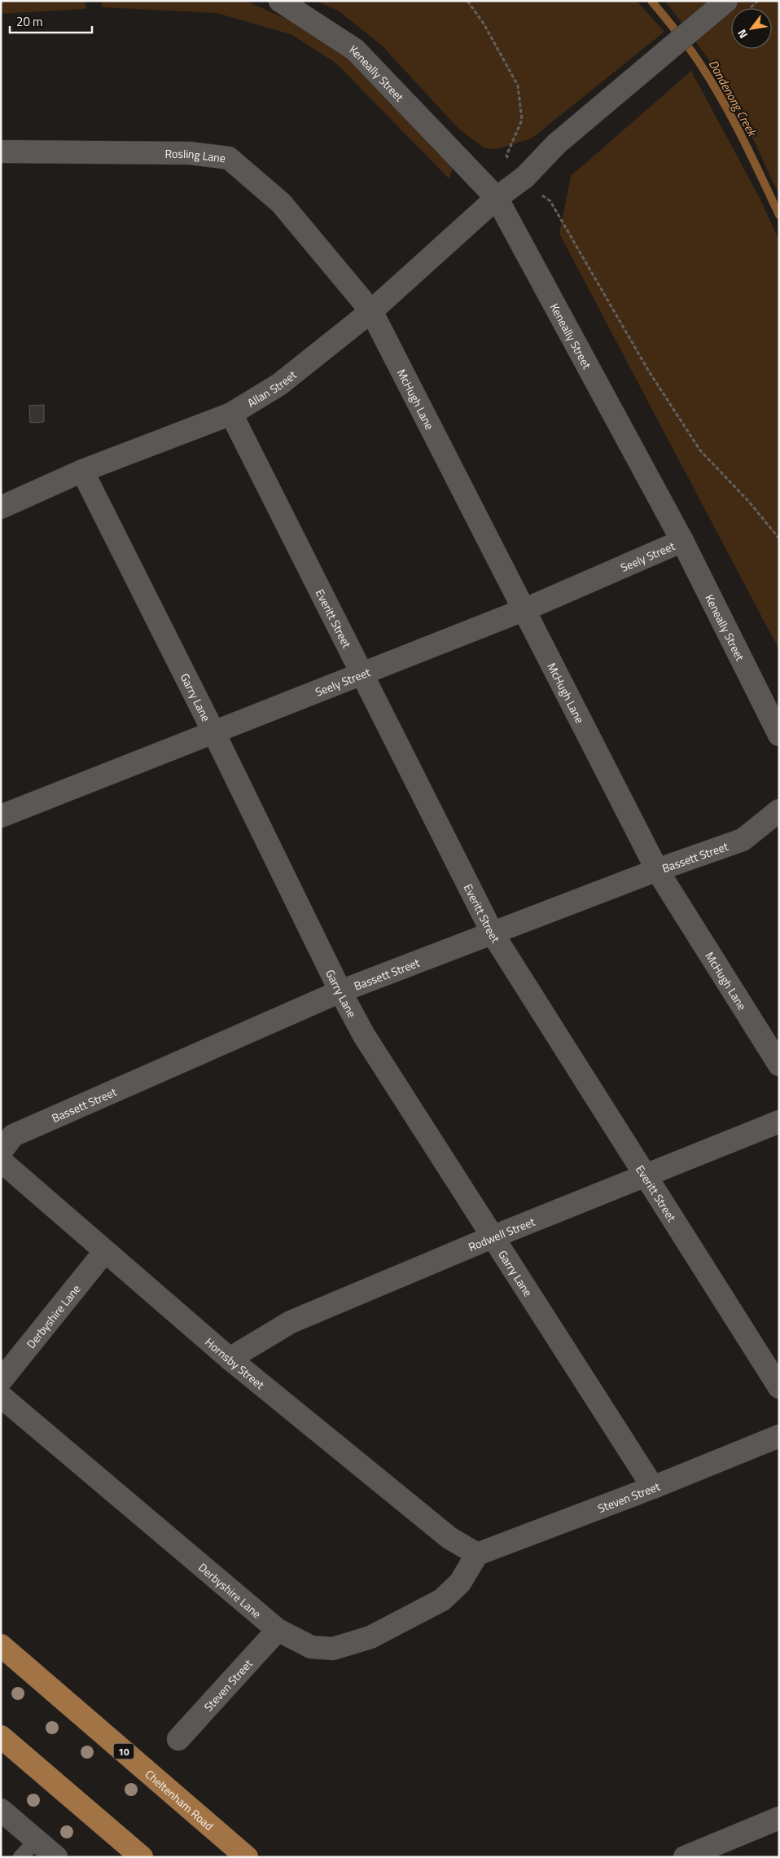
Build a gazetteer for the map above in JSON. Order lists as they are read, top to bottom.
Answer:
{
  "streets": {
    "main road": ["10", "Cheltenham Road"],
    "street": [
      "Keneally Street",
      "Rosling Lane",
      "Allan Street",
      "McHugh Lane",
      "Seely Street",
      "Everitt Street",
      "Garry Lane",
      "Bassett Street",
      "Rodwell Street",
      "Derbyshire Lane",
      "Hornsby Street",
      "Steven Street"
    ]
  },
  "crossings": [
    ["Keneally Street", "Allan Street"],
    ["Keneally Street", "Seely Street"],
    ["Rosling Lane", "Allan Street"],
    ["Rosling Lane", "McHugh Lane"],
    ["Allan Street", "McHugh Lane"],
    ["Allan Street", "Everitt Street"],
    ["Allan Street", "Garry Lane"],
    ["McHugh Lane", "Seely Street"],
    ["McHugh Lane", "Bassett Street"],
    ["Seely Street", "Everitt Street"],
    ["Seely Street", "Garry Lane"],
    ["Everitt Street", "Bassett Street"],
    ["Everitt Street", "Rodwell Street"],
    ["Garry Lane", "Bassett Street"],
    ["Garry Lane", "Rodwell Street"],
    ["Garry Lane", "Steven Street"],
    ["Rodwell Street", "Hornsby Street"],
    ["Derbyshire Lane", "Hornsby Street"],
    ["Derbyshire Lane", "Steven Street"],
    ["Hornsby Street", "Steven Street"]
  ],
  "water": ["Dandenong Creek"],
  "scale_bar": "20 m",
  "north": "bottom left"
}
